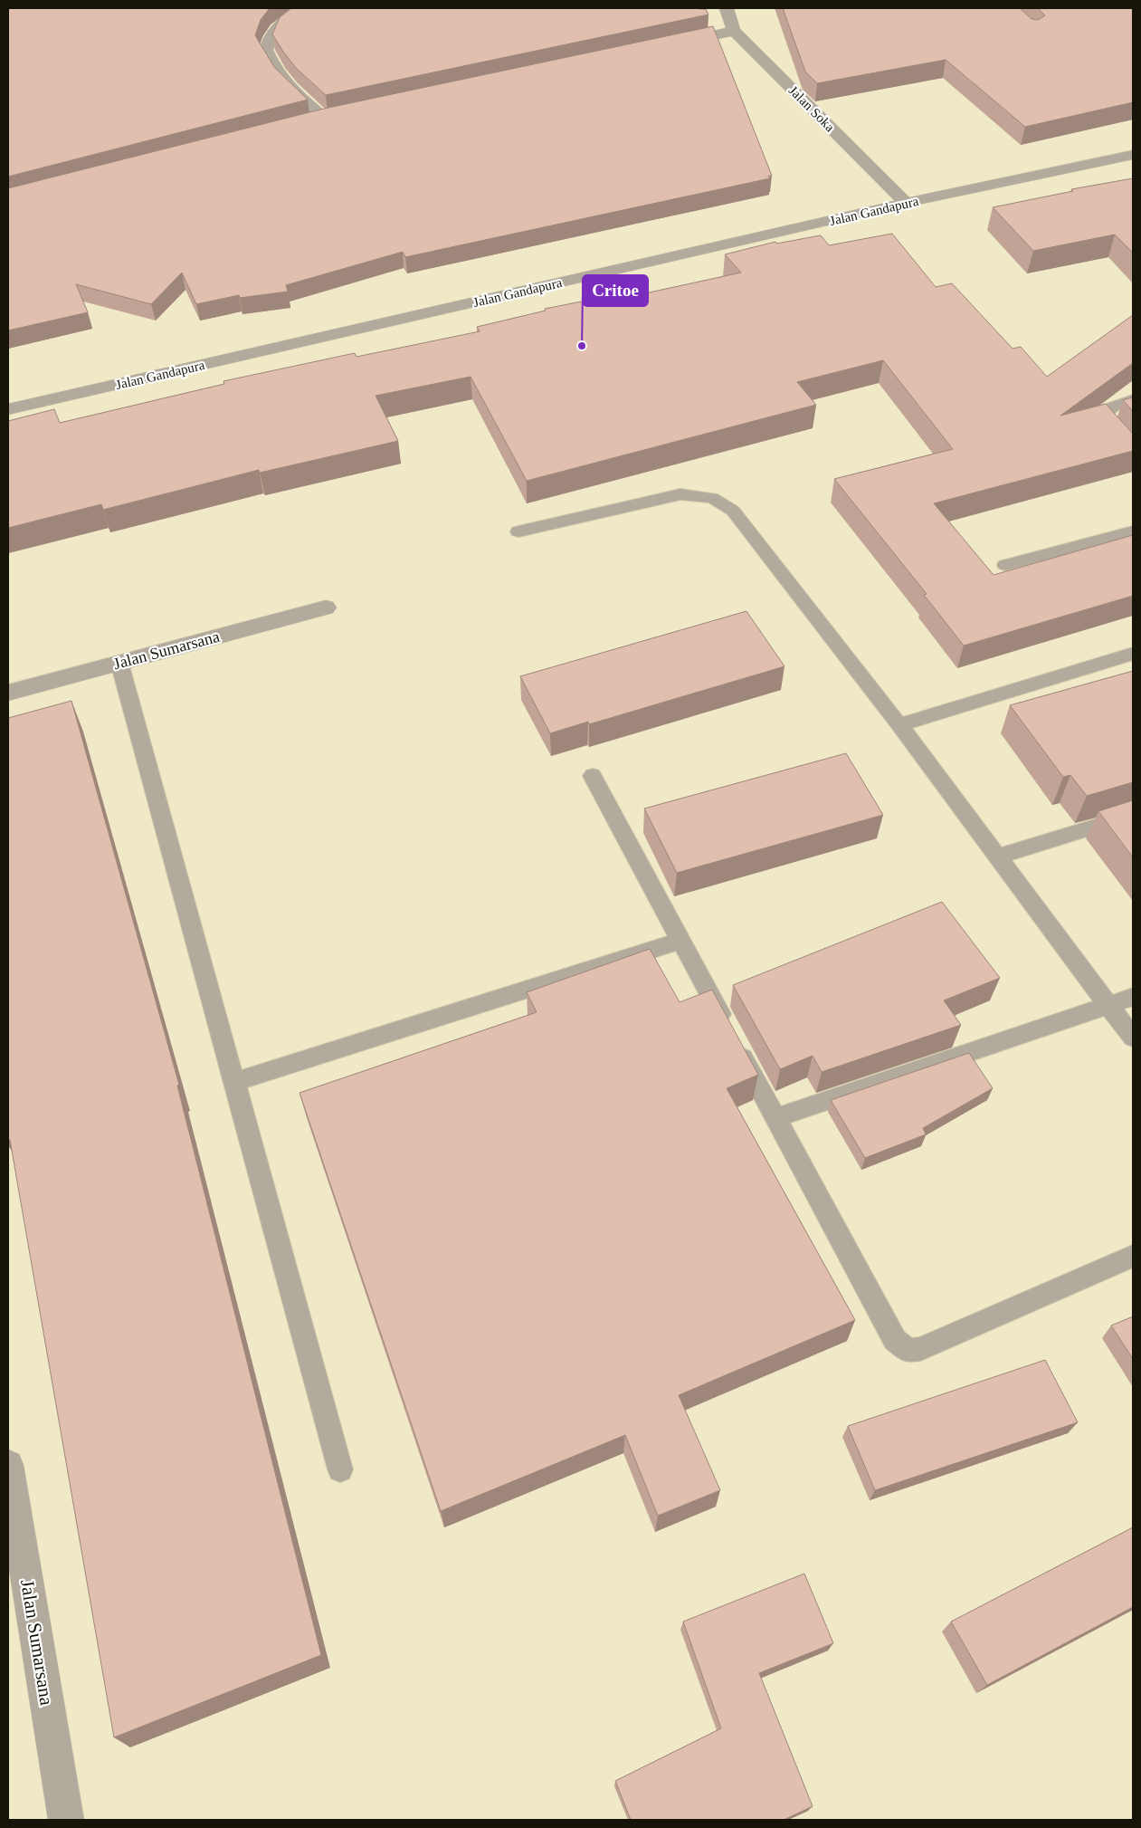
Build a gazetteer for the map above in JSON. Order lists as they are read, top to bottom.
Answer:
{
  "streets": {
    "street": ["Jalan Soka", "Jalan Gandapura", "Jalan Sumarsana"]
  },
  "crossings": [
    ["Jalan Soka", "Jalan Gandapura"]
  ],
  "places": ["Critoe"]
}
